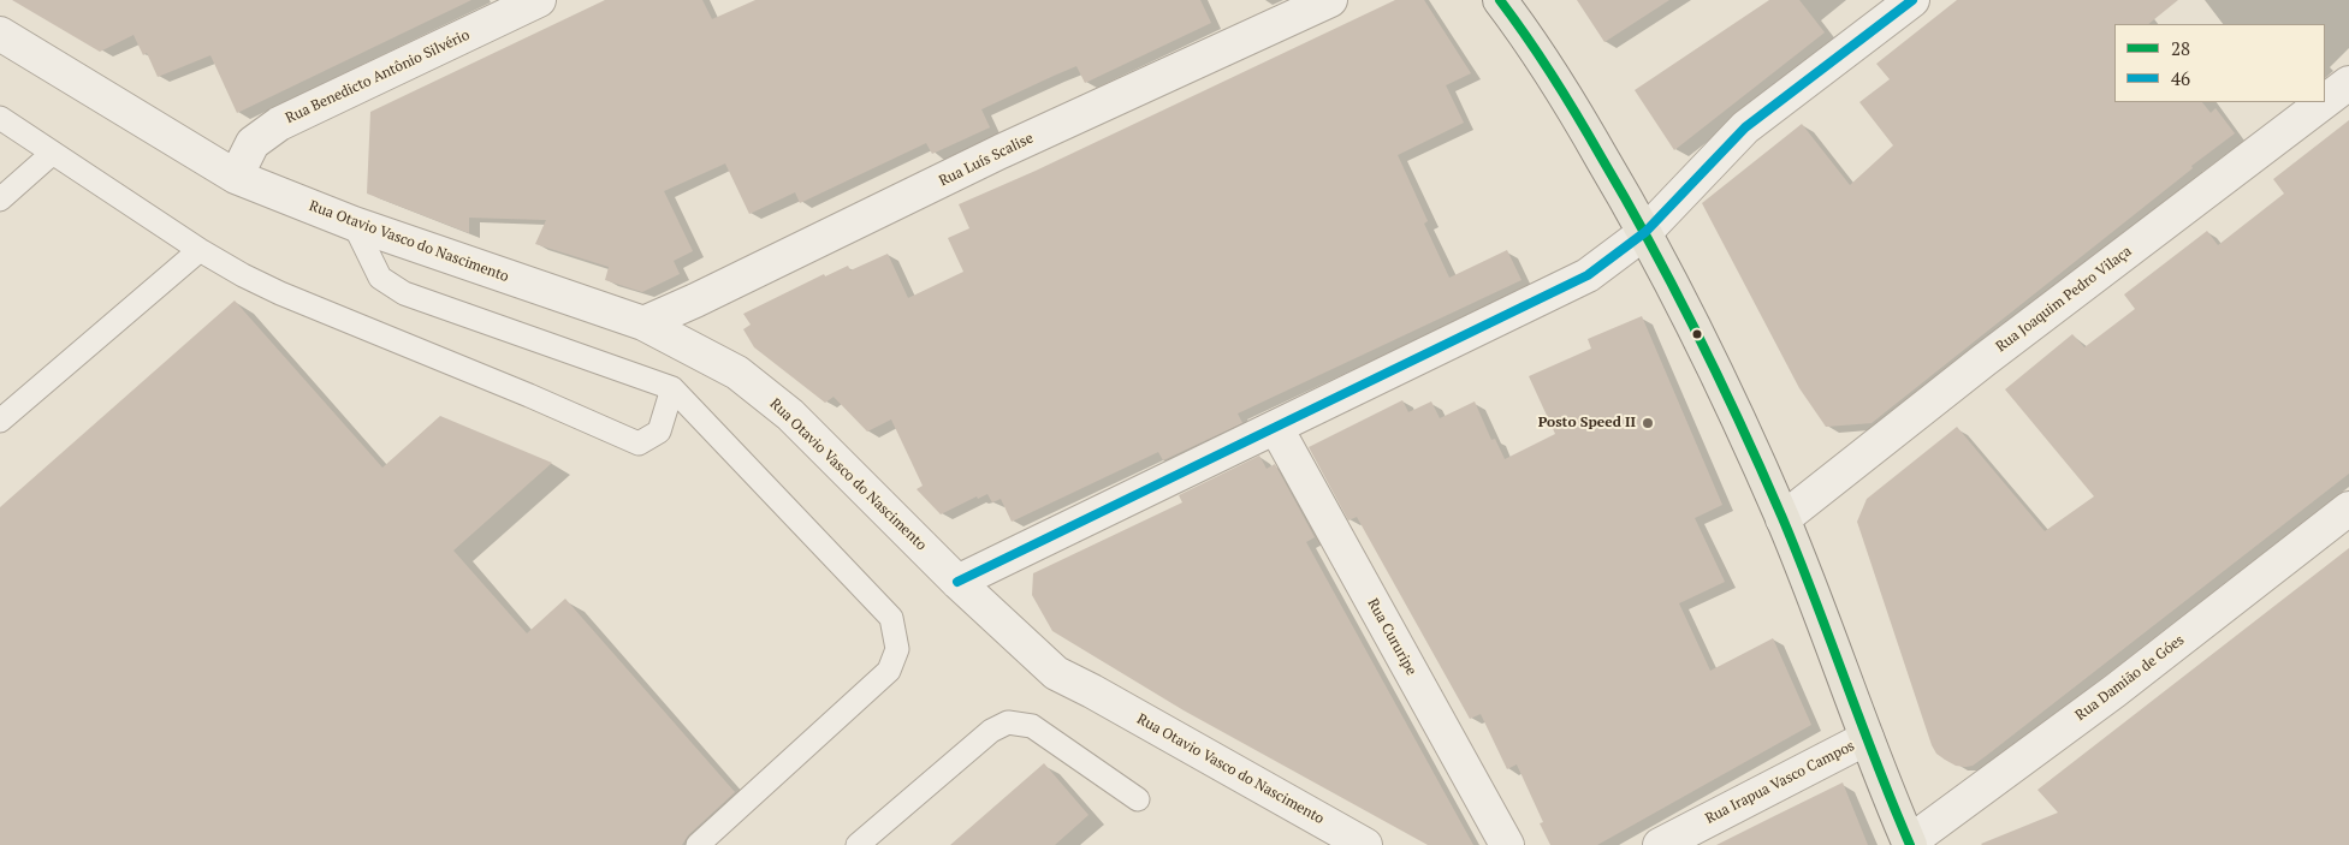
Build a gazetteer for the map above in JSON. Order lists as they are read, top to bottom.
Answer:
{
  "streets": {
    "street": [
      "Rua Benedicto Antônio Silvério",
      "Rua Luís Scalise",
      "Rua Otavio Vasco do Nascimento",
      "Rua Joaquim Pedro Vilaça",
      "Rua Cururipe",
      "Rua Damião de Góes",
      "Rua Irapua Vasco Campos"
    ]
  },
  "crossings": [
    ["Rua Benedicto Antônio Silvério", "Rua Otavio Vasco do Nascimento"],
    ["Rua Luís Scalise", "Rua Otavio Vasco do Nascimento"]
  ],
  "places": ["Posto Speed II"],
  "lines": ["transit line 28", "transit line 46"],
  "legend": ["28", "46"]
}
